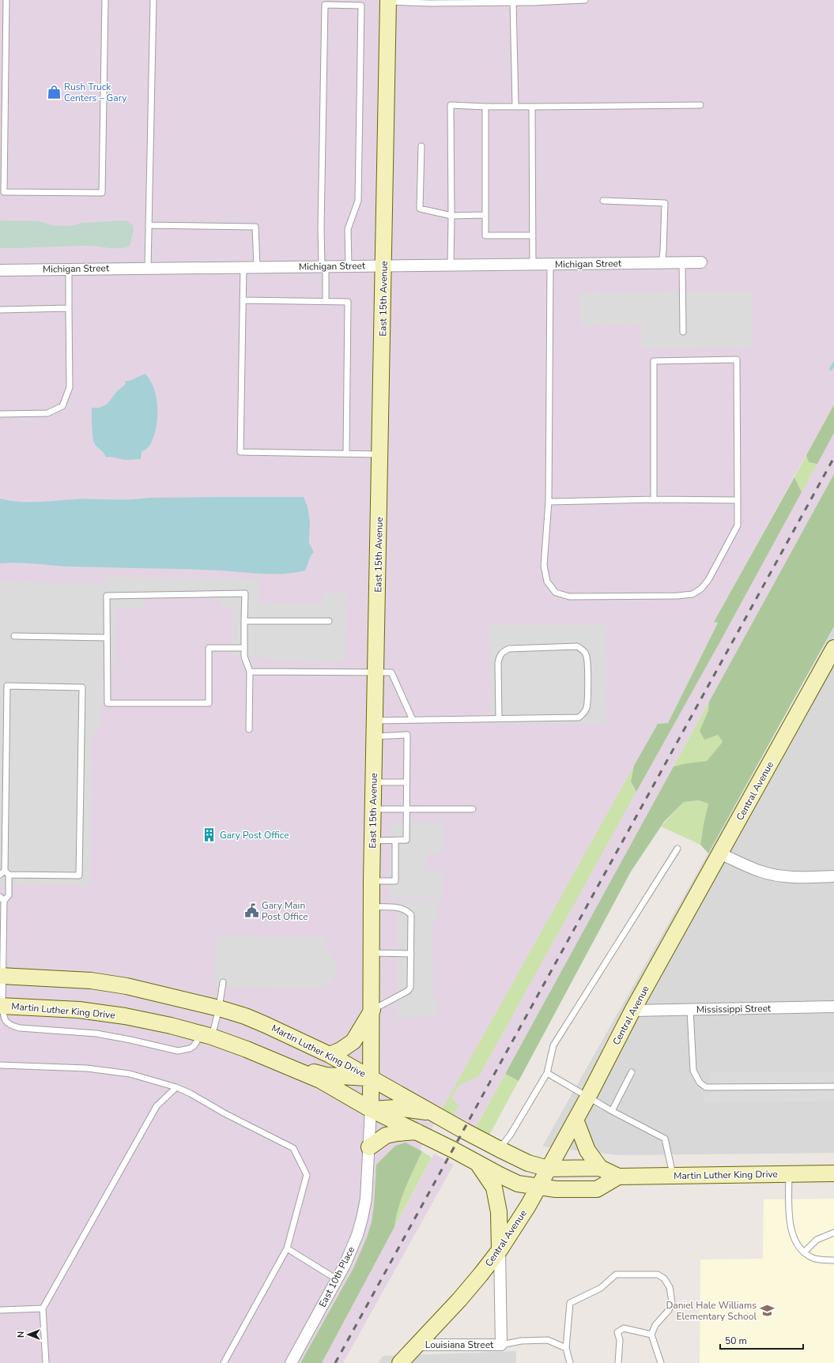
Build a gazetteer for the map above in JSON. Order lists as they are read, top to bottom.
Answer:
{
  "streets": {
    "main road": ["East 15th Avenue", "Central Avenue", "Martin Luther King Drive"],
    "street": [
      "Michigan Street",
      "Mississippi Street",
      "East 10th Place",
      "Louisiana Street"
    ]
  },
  "crossings": [
    ["Michigan Street", "East 15th Avenue"],
    ["East 15th Avenue", "Martin Luther King Drive"],
    ["East 15th Avenue", "East 10th Place"],
    ["Central Avenue", "Mississippi Street"],
    ["Central Avenue", "Martin Luther King Drive"],
    ["Central Avenue", "Louisiana Street"],
    ["Martin Luther King Drive", "East 10th Place"]
  ],
  "places": {
    "shop": ["Rush Truck Centers – Gary"],
    "building": ["Gary Post Office"],
    "public building": ["Gary Main Post Office"],
    "school or university": ["Daniel Hale Williams Elementary School"]
  },
  "scale_bar": "50 m",
  "north": "left"
}
